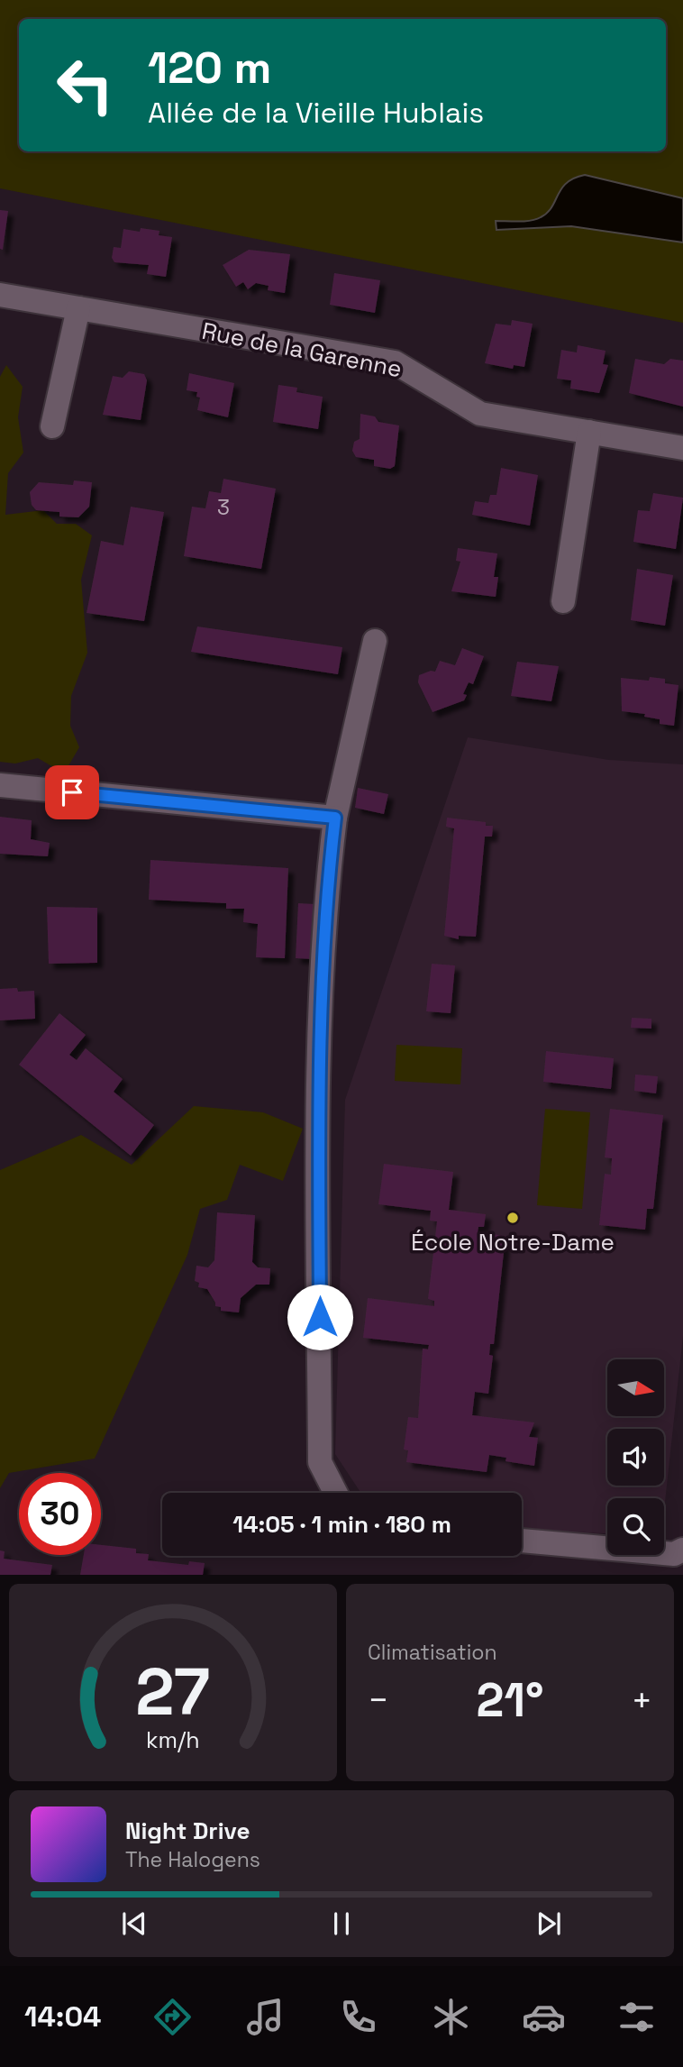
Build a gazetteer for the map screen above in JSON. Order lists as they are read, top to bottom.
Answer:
{
  "streets": {
    "street": ["Rue de la Garenne"]
  },
  "places": ["École Notre-Dame"],
  "house_numbers": ["3"],
  "north": "right",
  "page": {
    "turn": ["120 m", "Allée de la Vieille Hublais"],
    "limit": "30",
    "trip": "14:05 · 1 min · 180 m",
    "tile": "Climatisation",
    "heat": ["−", "21°", "+"],
    "song": ["Night Drive", "The Halogens"],
    "tabs": "14:04",
    "gauge": ["27", "km/h"]
  }
}
